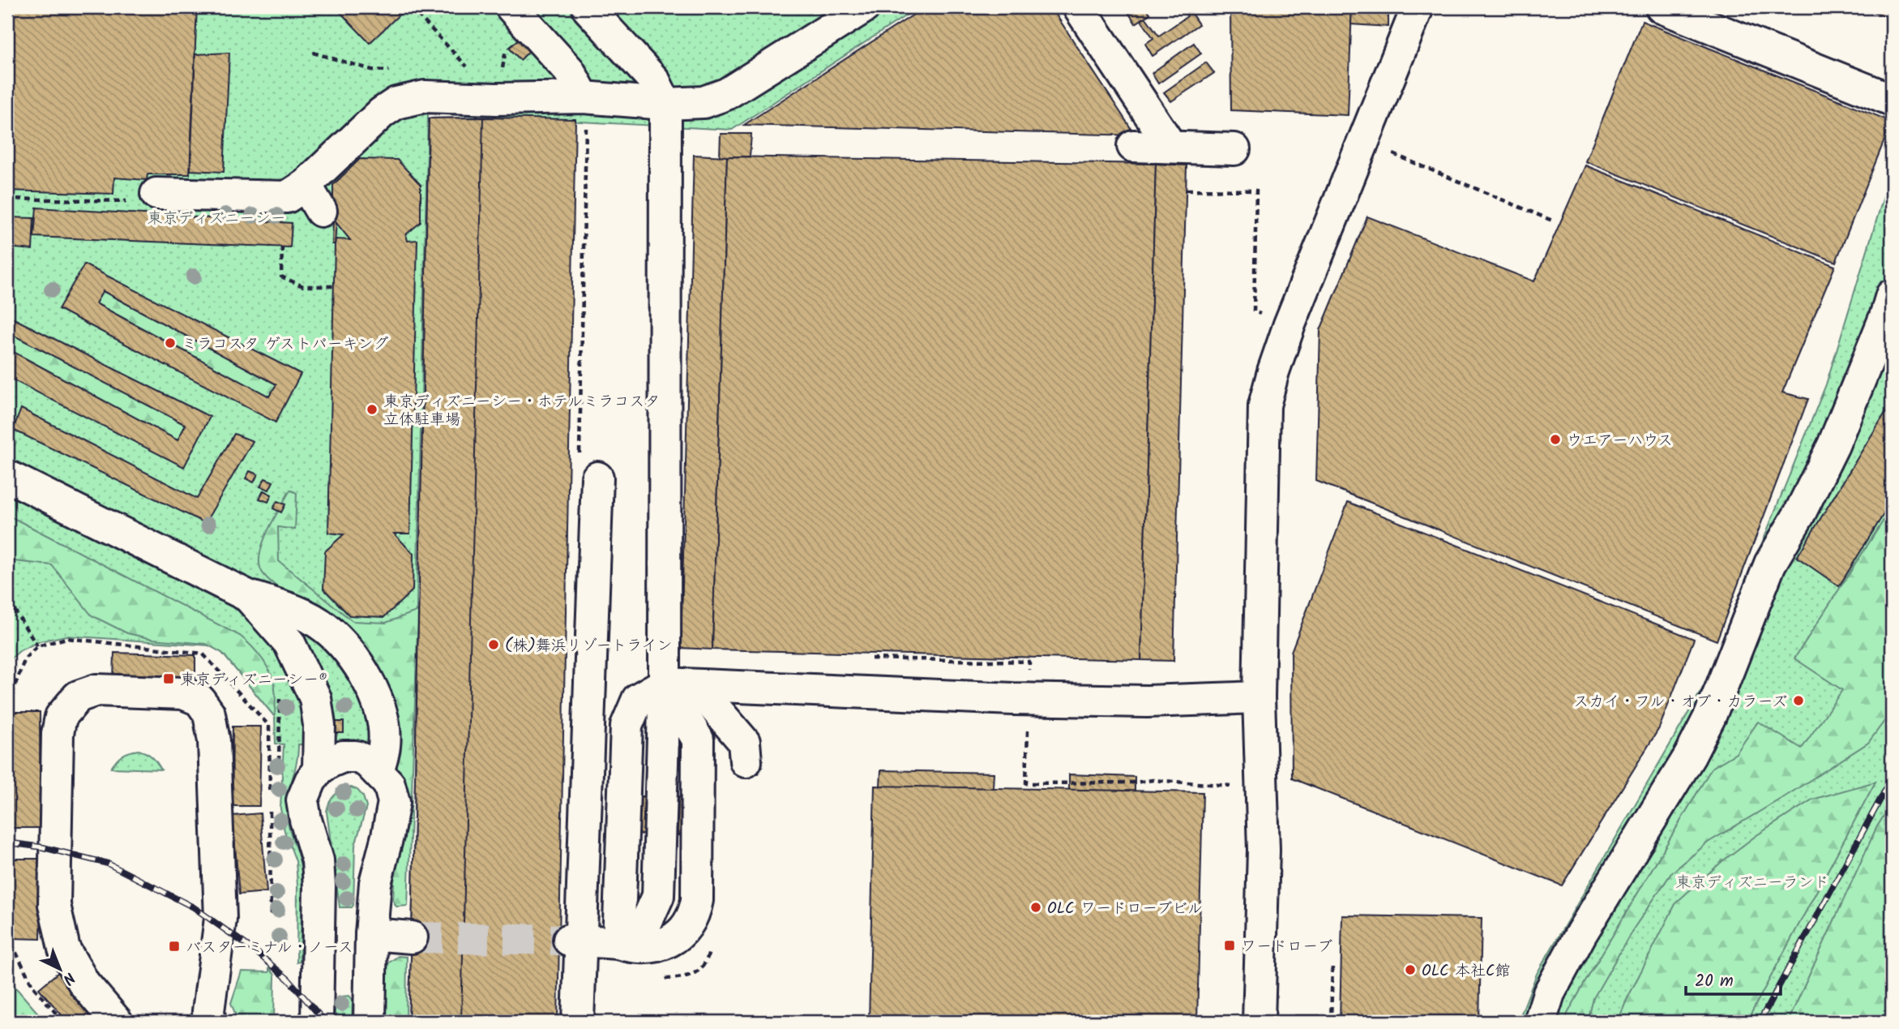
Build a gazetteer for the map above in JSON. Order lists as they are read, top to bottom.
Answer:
{
  "parks": ["東京ディズニーシー", "東京ディズニーランド"],
  "places": {
    "other": [
      "ミラコスタ ゲストパーキング",
      "東京ディズニーシー・ホテルミラコスタ 立体駐車場",
      "ウエアーハウス",
      "(株)舞浜リゾートライン",
      "スカイ・フル・オブ・カラーズ",
      "OLC ワードローブビル",
      "OLC 本社C館"
    ],
    "transit": ["東京ディズニーシー®", "ワードローブ", "バスターミナル・ノース"]
  },
  "scale_bar": "20 m",
  "north": "bottom right"
}
